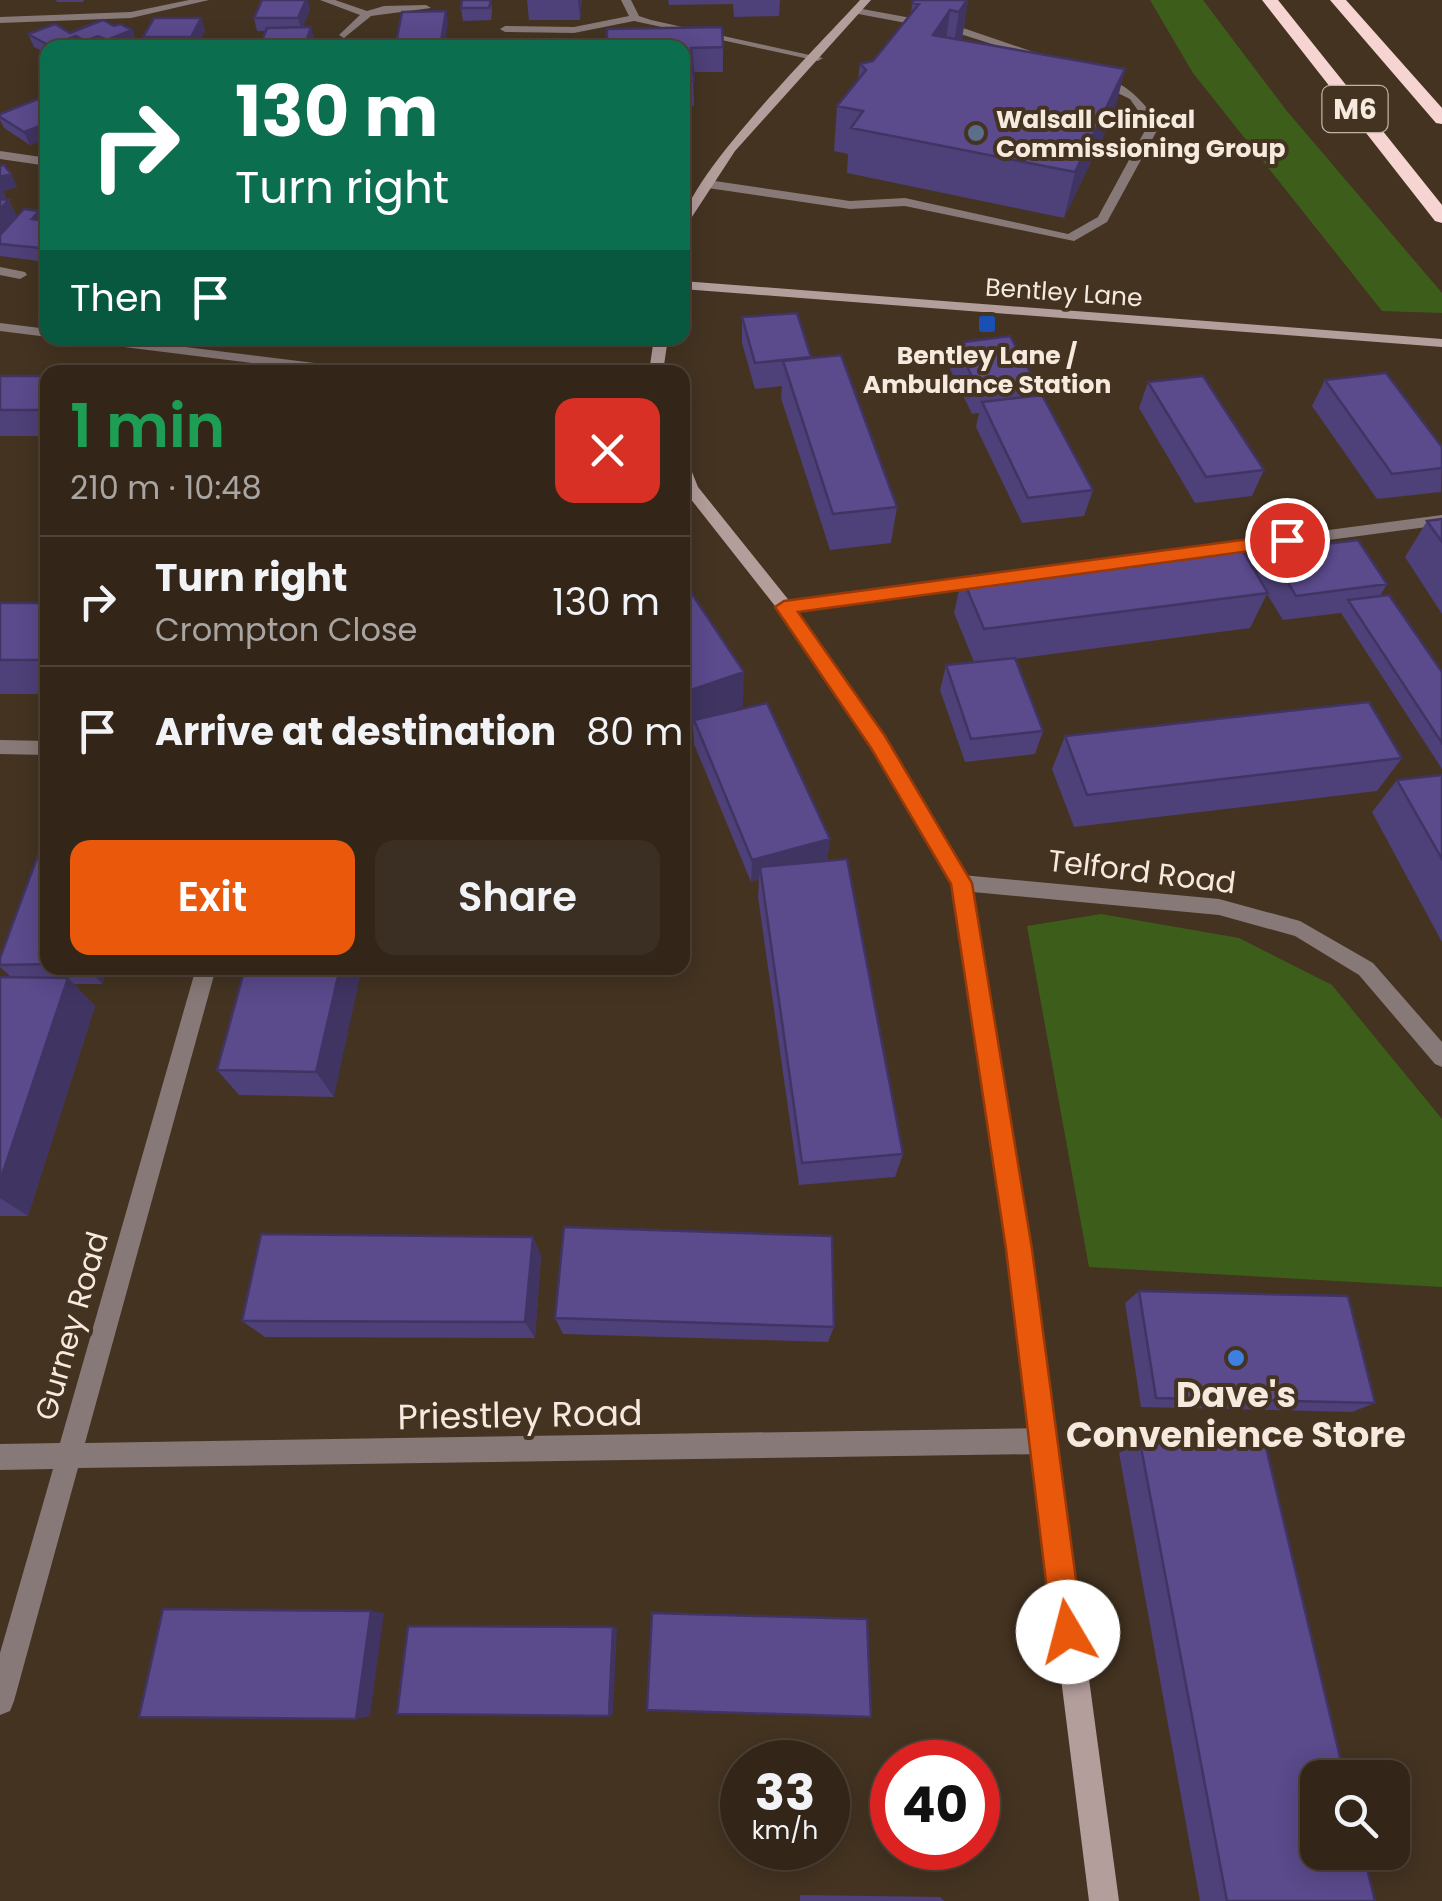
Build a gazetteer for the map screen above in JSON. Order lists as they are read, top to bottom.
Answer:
{
  "streets": {
    "highway": ["M6"],
    "street": [
      "Bentley Lane",
      "Telford Road",
      "Gurney Road",
      "Priestley Road"
    ]
  },
  "crossings": [
    ["Gurney Road", "Priestley Road"]
  ],
  "places": {
    "other": ["Walsall Clinical Commissioning Group", "Dave's Convenience Store"],
    "transit": ["Bentley Lane / Ambulance Station"]
  },
  "page": {
    "turn": ["130 m", "Turn right"],
    "then": "Then",
    "heading": ["1 min", "210 m · 10:48"],
    "list": [
      {
        "name": "Turn right",
        "note": "Crompton Close",
        "value": "130 m"
      },
      {
        "name": "Arrive at destination",
        "value": "80 m"
      }
    ],
    "buttons": ["Exit", "Share"],
    "speed": "33 km/h",
    "limit": "40"
  }
}
